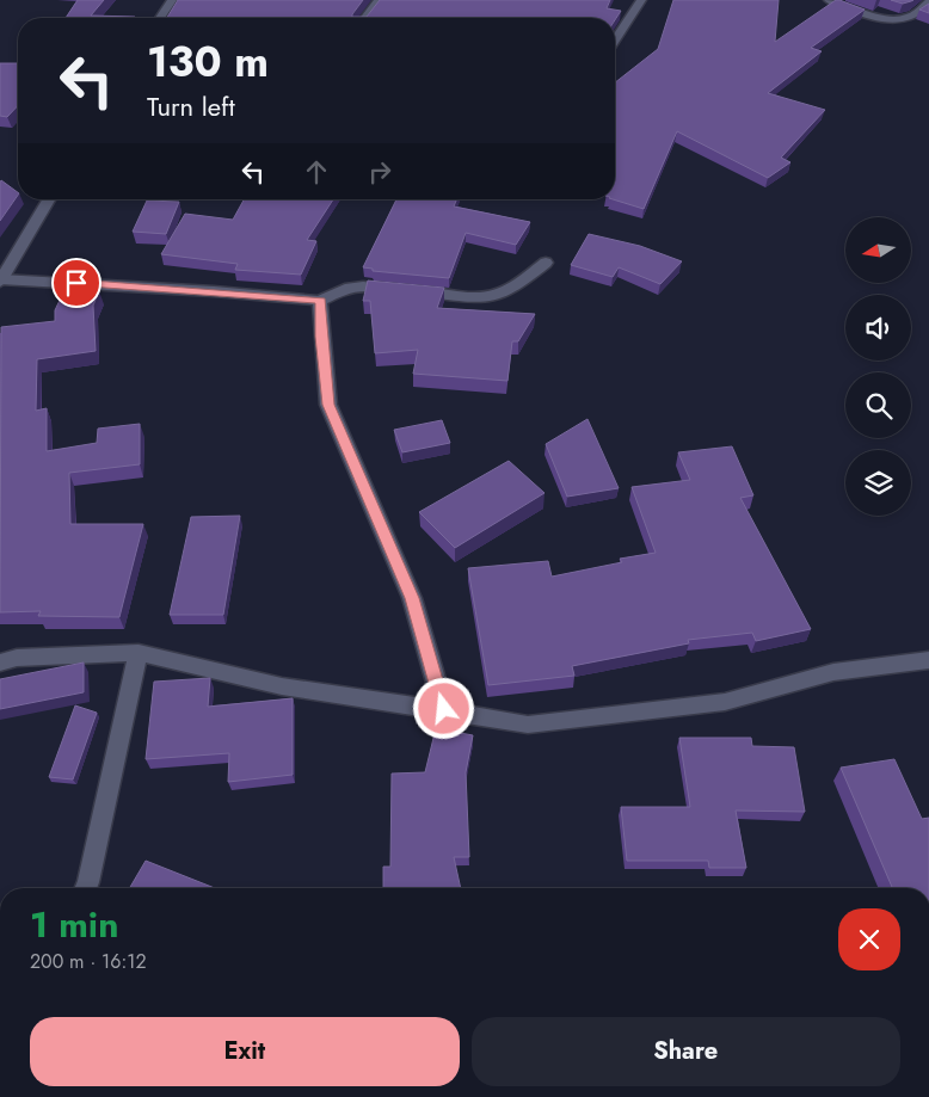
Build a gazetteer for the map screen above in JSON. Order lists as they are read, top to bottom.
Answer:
{
  "north": "left",
  "page": {
    "turn": ["130 m", "Turn left"],
    "heading": ["1 min", "200 m · 16:12"],
    "buttons": ["Exit", "Share"]
  }
}
